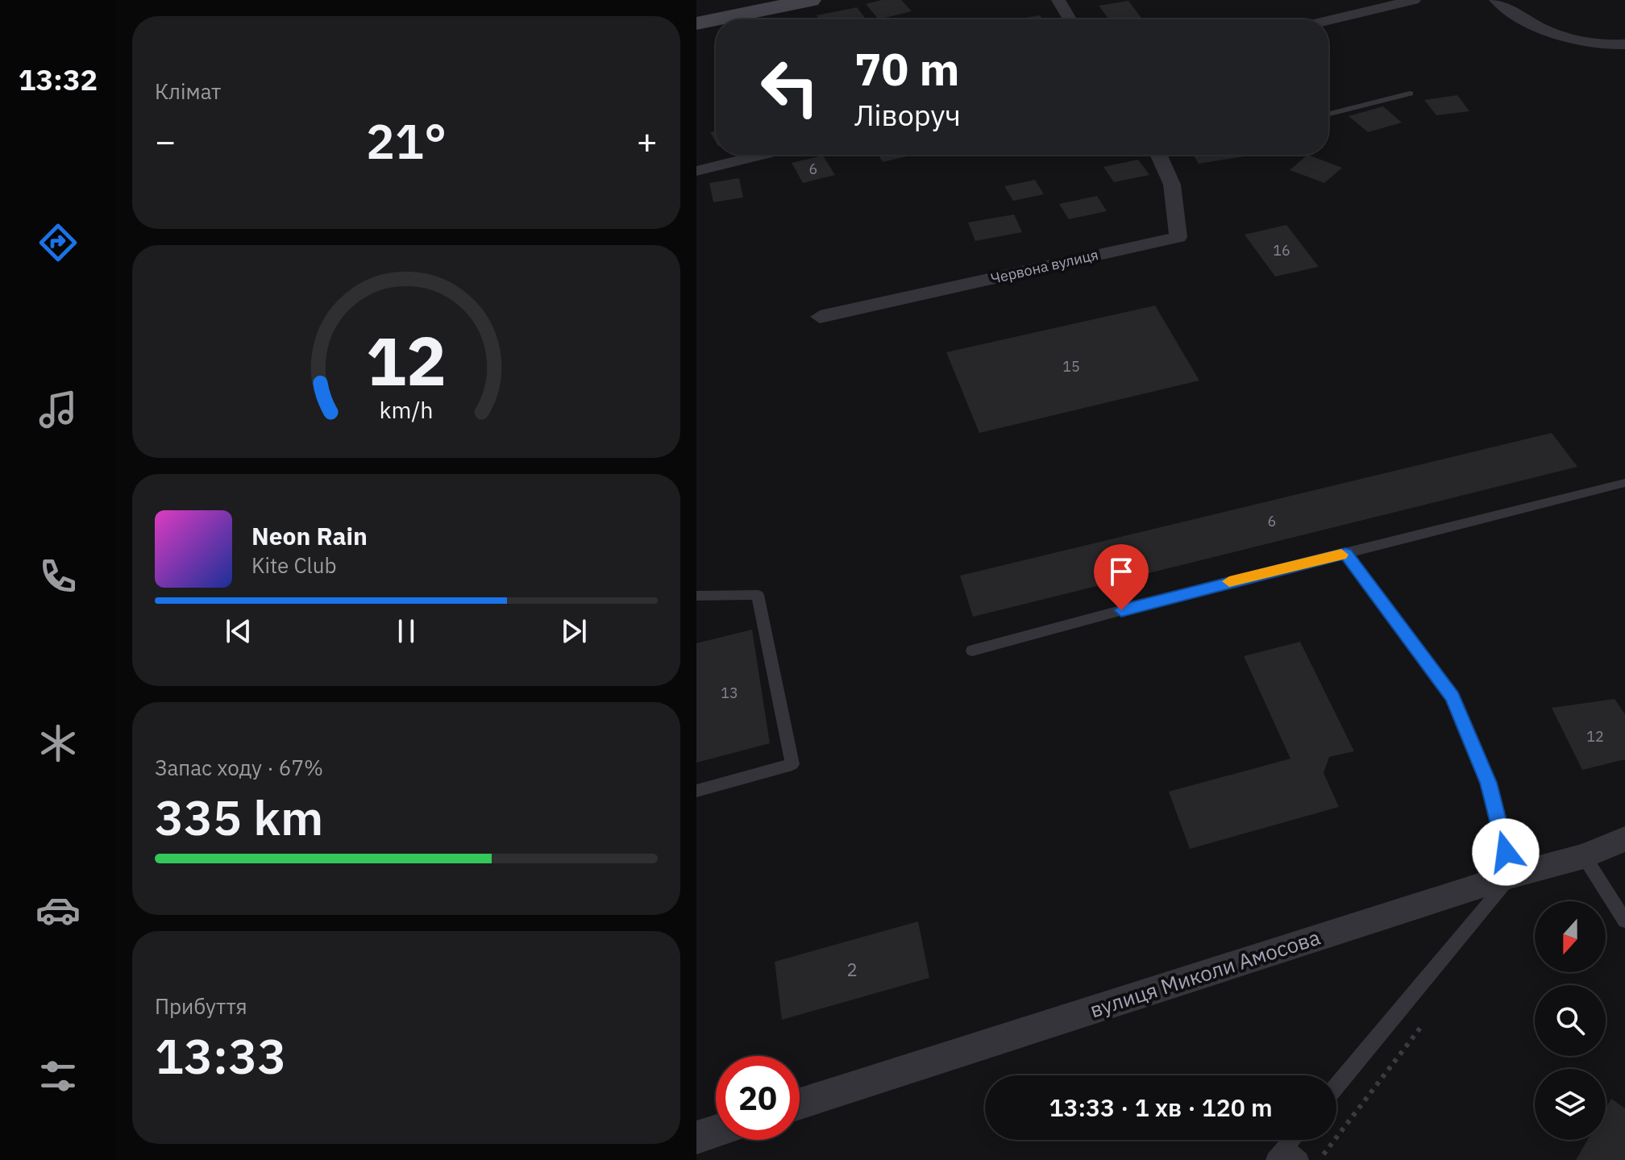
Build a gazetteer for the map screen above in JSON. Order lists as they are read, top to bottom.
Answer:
{
  "streets": {
    "street": ["Червона вулиця", "вулиця Миколи Амосова"]
  },
  "house_numbers": [
    "6",
    "16",
    "15",
    "6",
    "13",
    "12",
    "2"
  ],
  "north": "bottom",
  "page": {
    "tabs": "13:32",
    "tile": [
      "Клімат",
      ["Запас ходу · 67%", "335 km"],
      ["Прибуття", "13:33"]
    ],
    "turn": ["70 m", "Ліворуч"],
    "heat": ["−", "21°", "+"],
    "song": ["Neon Rain", "Kite Club"],
    "limit": "20",
    "trip": "13:33 · 1 хв · 120 m",
    "gauge": ["12", "km/h"]
  }
}
